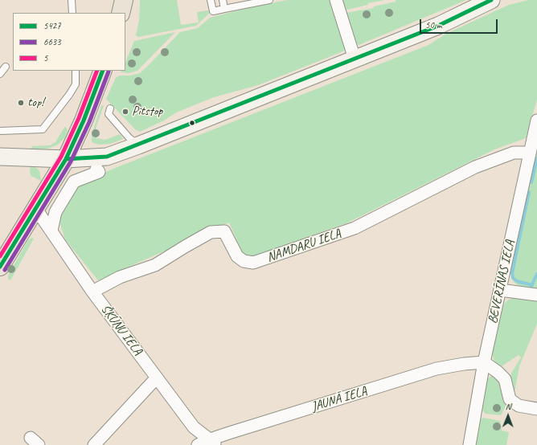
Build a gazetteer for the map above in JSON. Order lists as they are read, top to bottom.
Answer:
{
  "streets": {
    "street": [
      "NAMDARU IELA",
      "BEVERĪNAS IELA",
      "ŠĶŪŅU IELA",
      "JAUNĀ IELA"
    ]
  },
  "crossings": [
    ["NAMDARU IELA", "BEVERĪNAS IELA"],
    ["NAMDARU IELA", "ŠĶŪŅU IELA"],
    ["BEVERĪNAS IELA", "JAUNĀ IELA"],
    ["ŠĶŪŅU IELA", "JAUNĀ IELA"]
  ],
  "places": ["top!", "Pitstop"],
  "lines": ["transit line 5427", "transit line 5", "transit line 6633"],
  "legend": ["5427", "6633", "5"],
  "scale_bar": "50 m",
  "north": "top"
}
